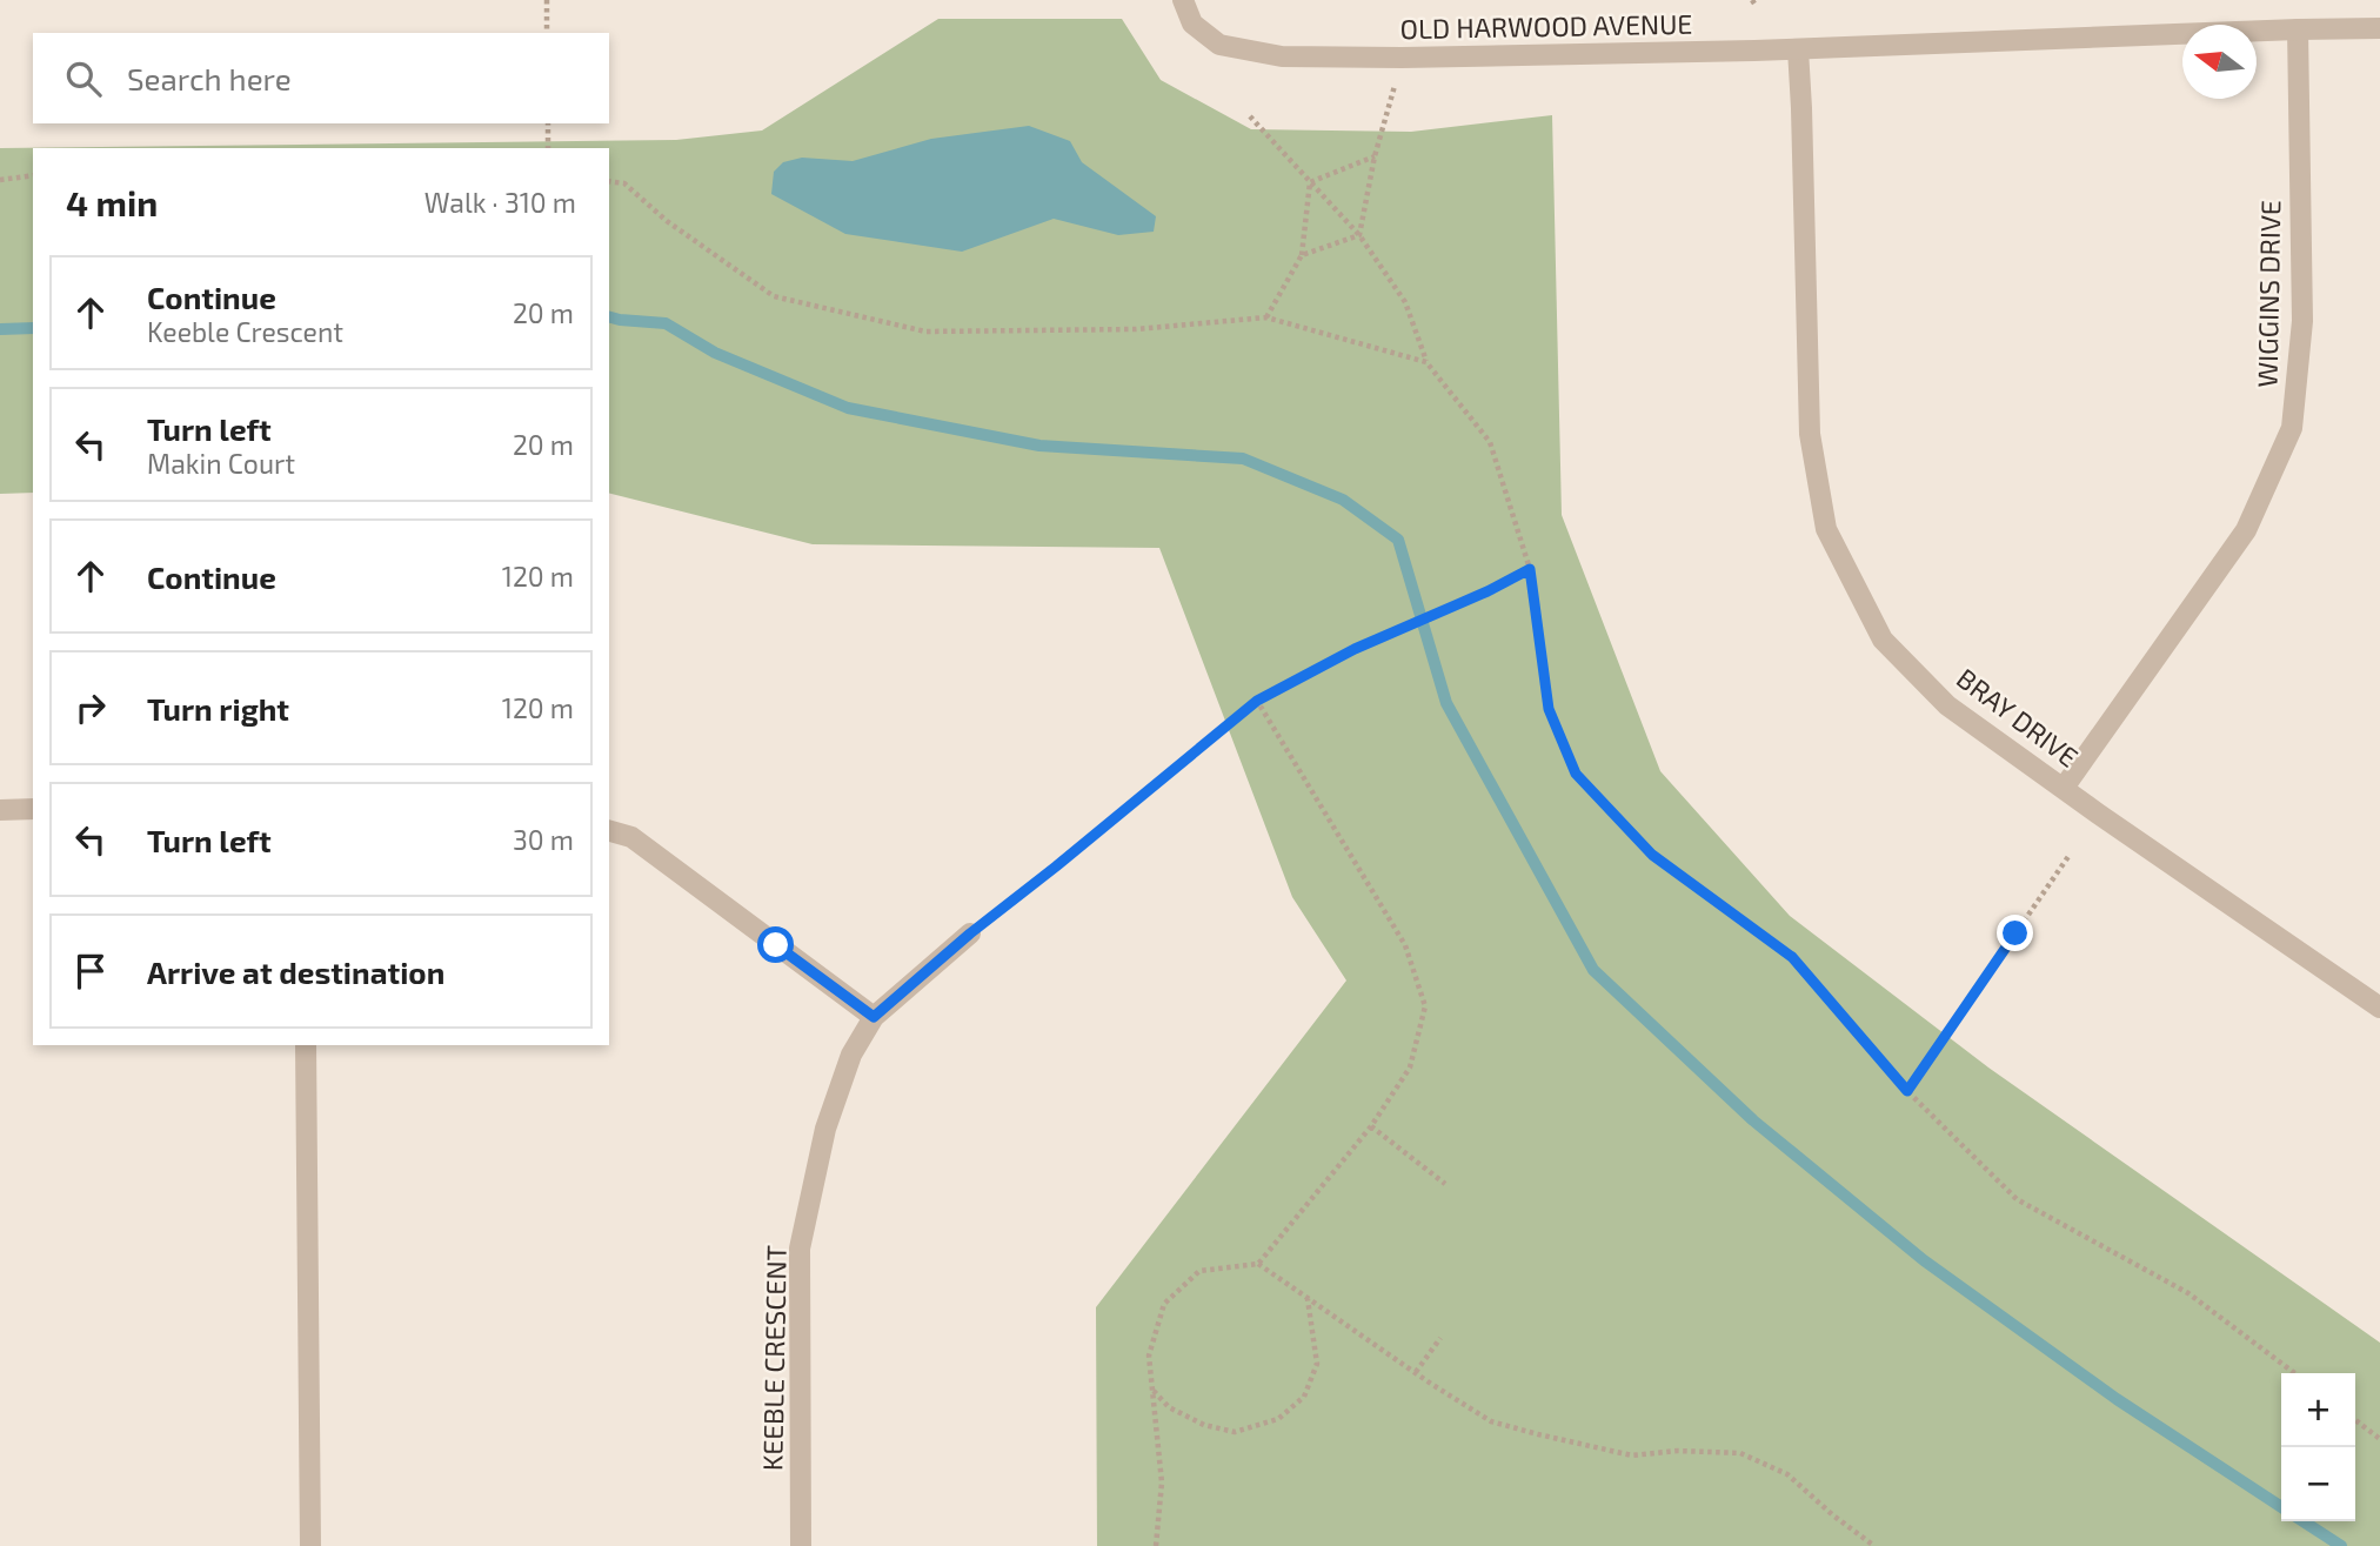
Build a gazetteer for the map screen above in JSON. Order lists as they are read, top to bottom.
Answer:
{
  "streets": {
    "street": [
      "OLD HARWOOD AVENUE",
      "WIGGINS DRIVE",
      "BRAY DRIVE",
      "KEEBLE CRESCENT"
    ]
  },
  "crossings": [
    ["OLD HARWOOD AVENUE", "WIGGINS DRIVE"],
    ["OLD HARWOOD AVENUE", "BRAY DRIVE"],
    ["WIGGINS DRIVE", "BRAY DRIVE"]
  ],
  "north": "left",
  "page": {
    "search": "Search here",
    "heading": ["4 min", "Walk · 310 m"],
    "list": [
      ["Continue", "Keeble Crescent", "20 m"],
      ["Turn left", "Makin Court", "20 m"],
      ["Continue", "120 m"],
      ["Turn right", "120 m"],
      ["Turn left", "30 m"],
      "Arrive at destination"
    ],
    "map_buttons": ["+", "−"]
  }
}
